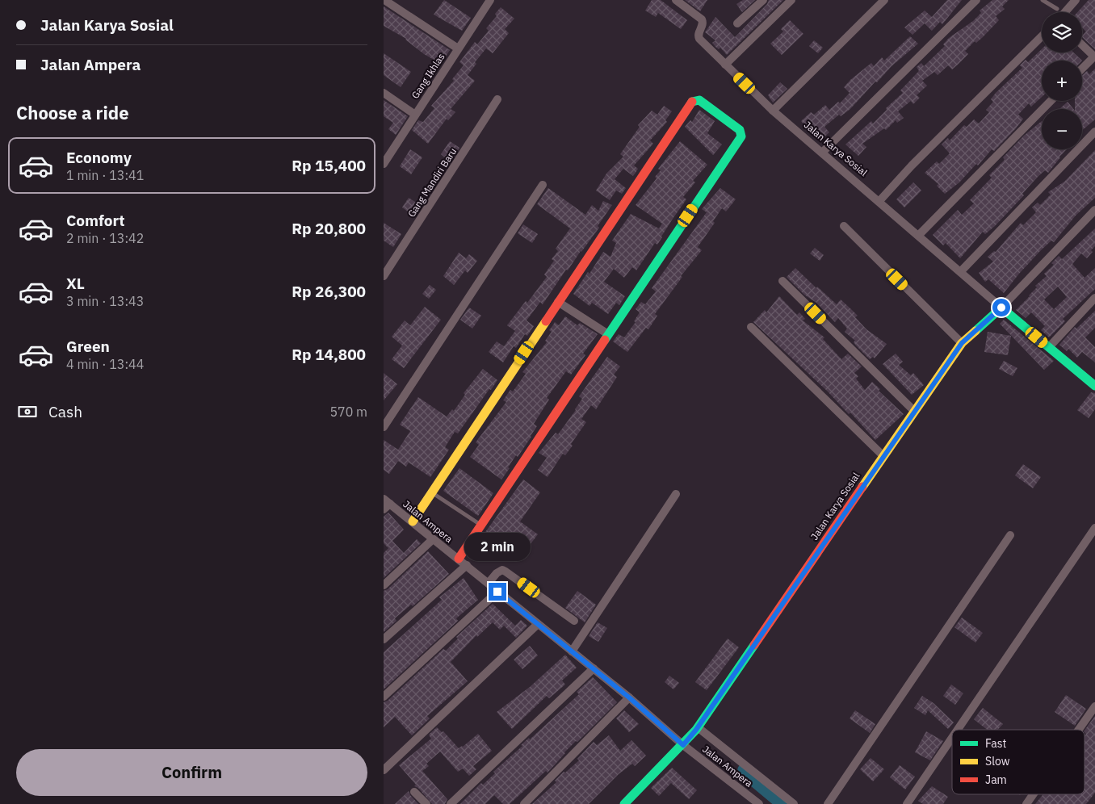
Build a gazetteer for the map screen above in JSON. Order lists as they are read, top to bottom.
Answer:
{
  "streets": {
    "street": [
      "Gang Ikhlas",
      "Jalan Karya Sosial",
      "Gang Mandiri Baru",
      "Jalan Ampera"
    ]
  },
  "crossings": [
    ["Jalan Karya Sosial", "Jalan Ampera"]
  ],
  "legend": ["Fast", "Slow", "Jam"],
  "page": {
    "banner": ["Jalan Karya Sosial", "Jalan Ampera"],
    "map_buttons": ["+", "−"],
    "heading": "Choose a ride",
    "list": [
      {
        "name": "Economy",
        "note": "1 min · 13:41",
        "value": "Rp 15,400"
      },
      {
        "name": "Comfort",
        "note": "2 min · 13:42",
        "value": "Rp 20,800"
      },
      {
        "name": "XL",
        "note": "3 min · 13:43",
        "value": "Rp 26,300"
      },
      {
        "name": "Green",
        "note": "4 min · 13:44",
        "value": "Rp 14,800"
      }
    ],
    "pay": ["Cash", "570 m"],
    "bubble": "2 min",
    "buttons": "Confirm"
  }
}
